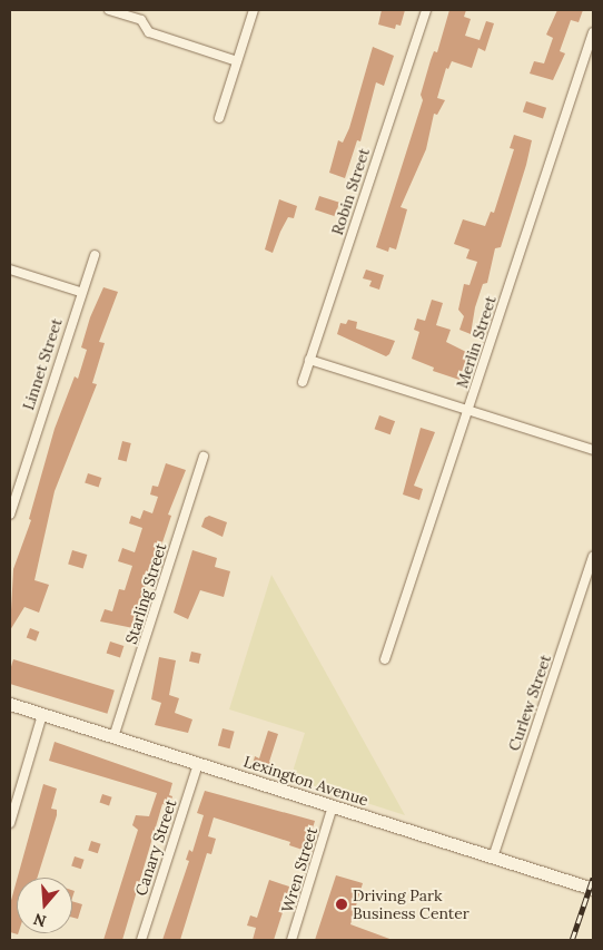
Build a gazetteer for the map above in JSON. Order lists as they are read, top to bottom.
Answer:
{
  "streets": {
    "main road": ["Lexington Avenue"],
    "street": [
      "Robin Street",
      "Merlin Street",
      "Linnet Street",
      "Starling Street",
      "Curlew Street",
      "Canary Street",
      "Wren Street"
    ]
  },
  "crossings": [
    ["Starling Street", "Lexington Avenue"],
    ["Curlew Street", "Lexington Avenue"],
    ["Lexington Avenue", "Canary Street"],
    ["Lexington Avenue", "Wren Street"]
  ],
  "places": ["Driving Park Business Center"],
  "north": "bottom"
}
